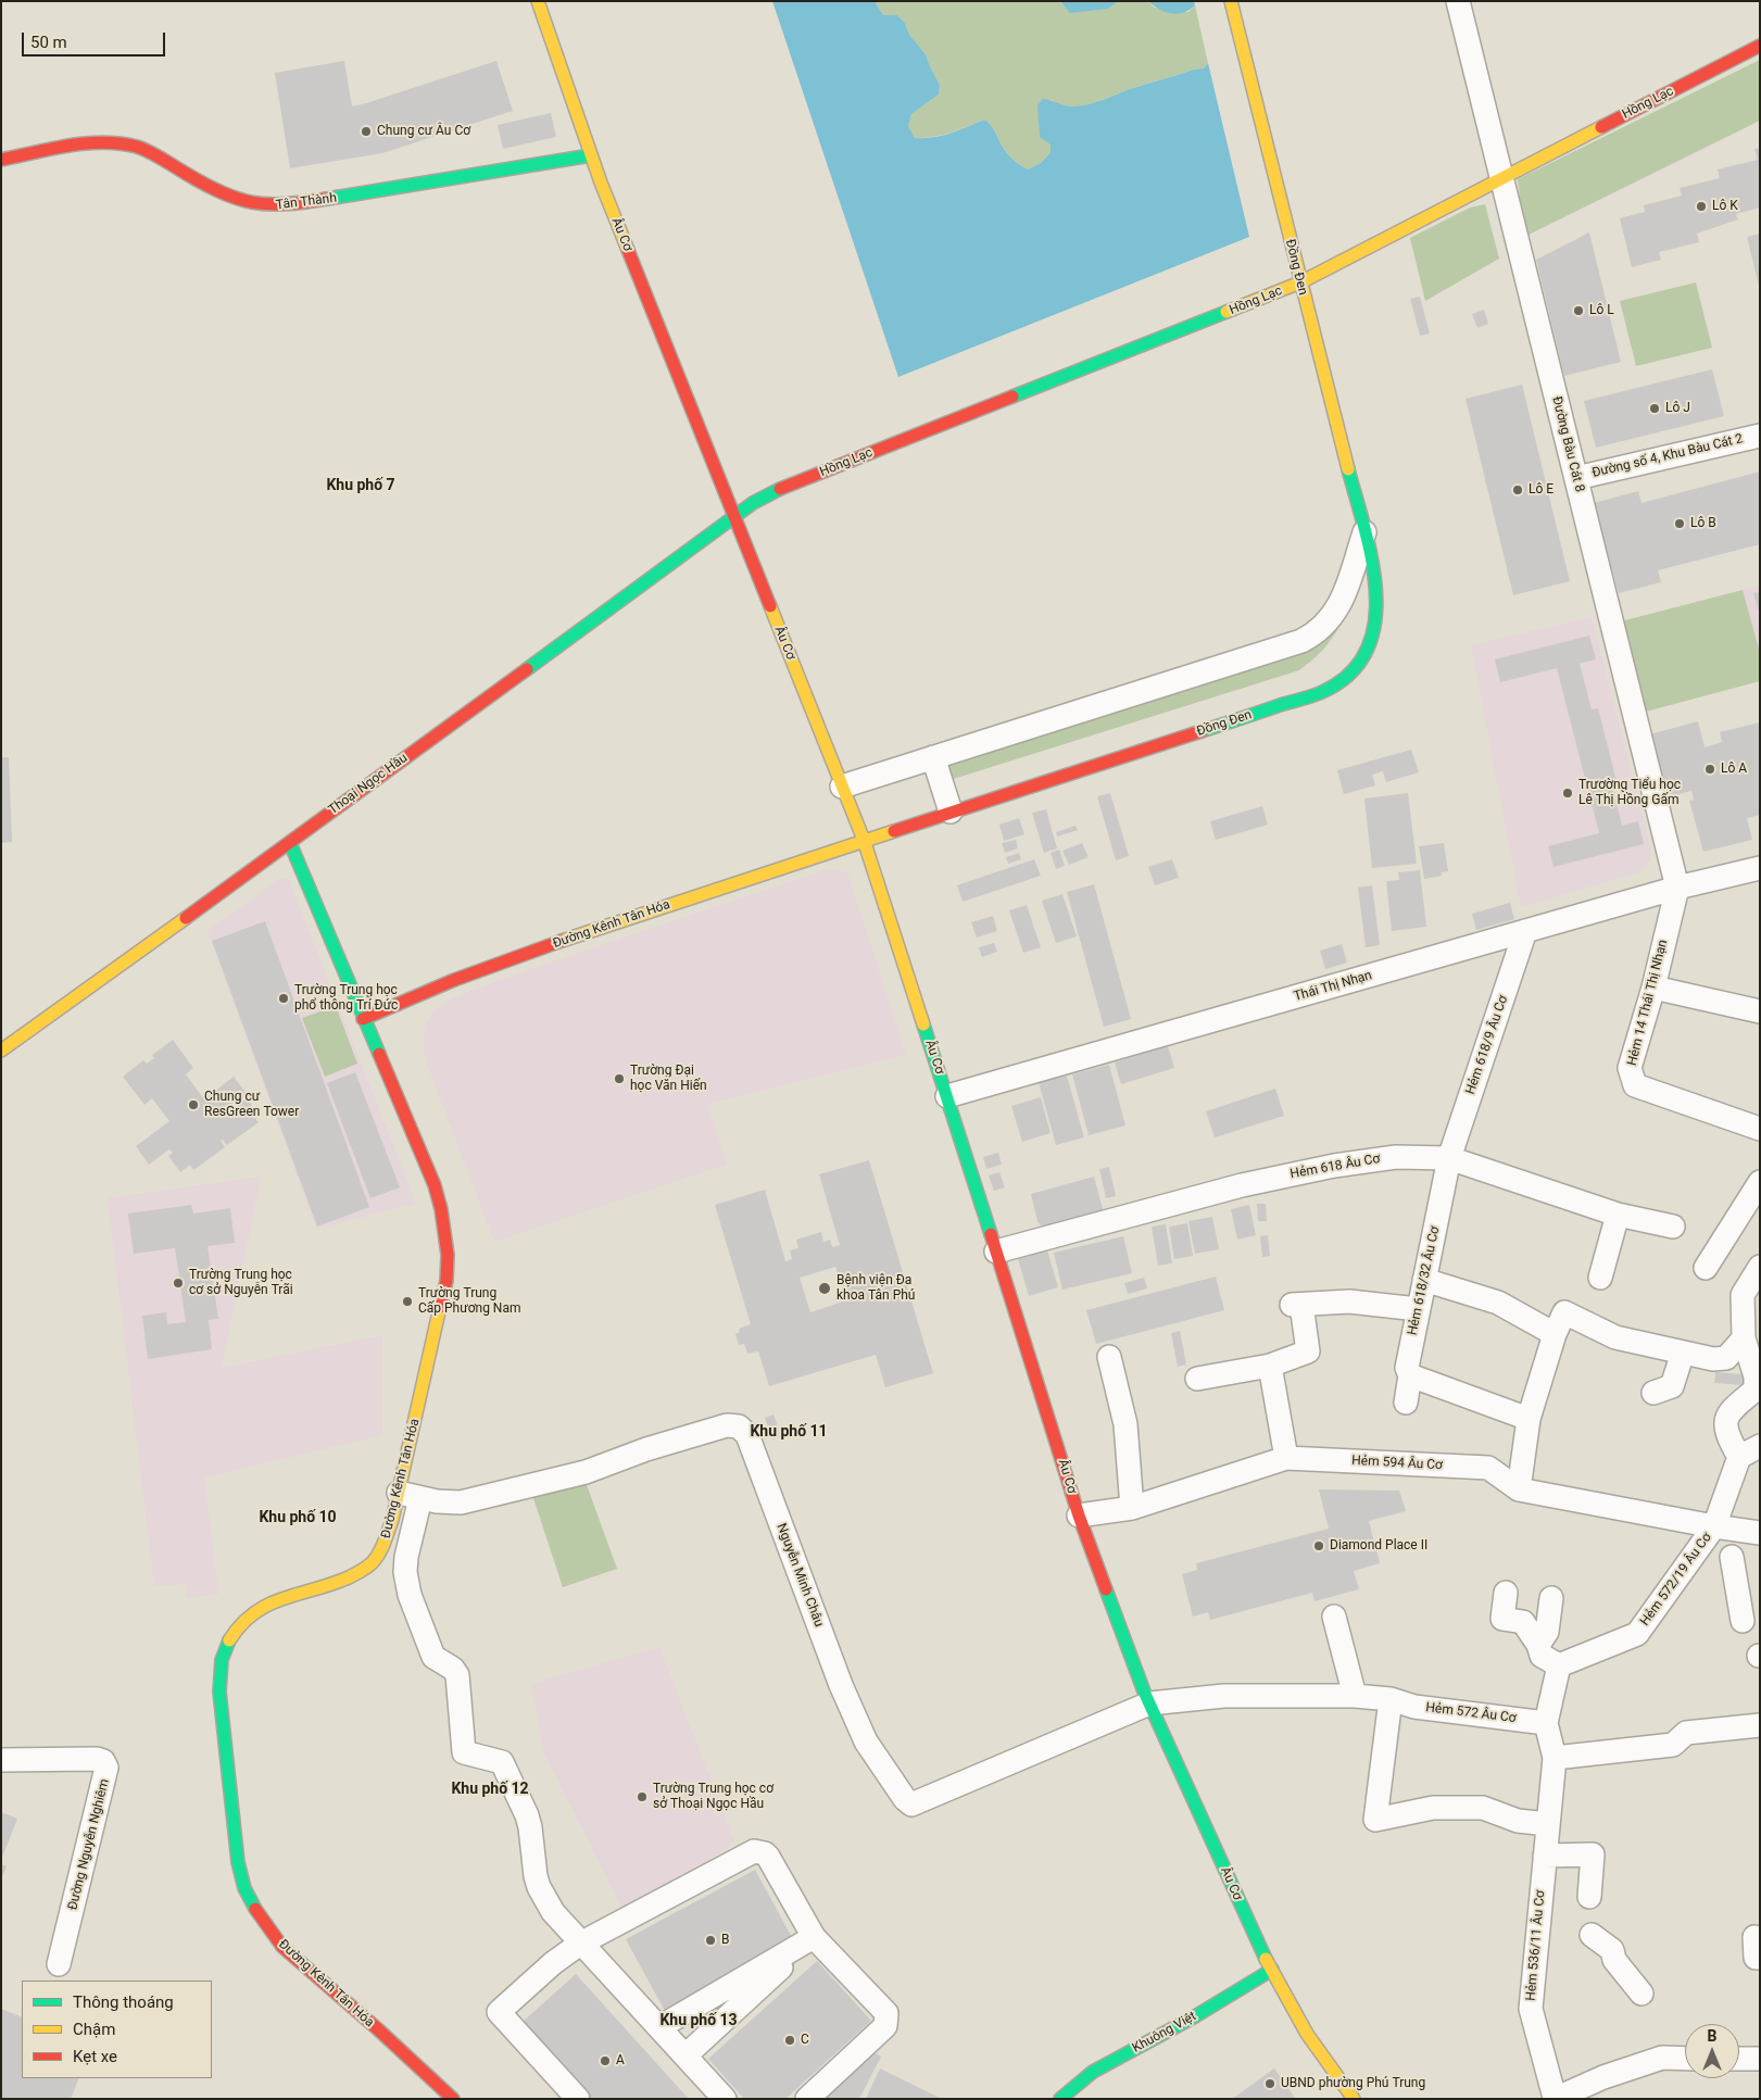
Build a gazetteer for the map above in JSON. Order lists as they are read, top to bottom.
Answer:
{
  "streets": {
    "street": [
      "Hồng Lạc",
      "Tân Thành",
      "Âu Cơ",
      "Đồng Đen",
      "Đường Bàu Cát 8",
      "Đường số 4, Khu Bàu Cát 2",
      "Thoại Ngọc Hầu",
      "Đường Kênh Tân Hóa",
      "Thái Thị Nhạn",
      "Hẻm 14 Thái Thị Nhạn",
      "Hẻm 618/9 Âu Cơ",
      "Hẻm 618 Âu Cơ",
      "Hẻm 618/32 Âu Cơ",
      "Hẻm 594 Âu Cơ",
      "Nguyễn Minh Châu",
      "Hẻm 572/19 Âu Cơ",
      "Hẻm 572 Âu Cơ",
      "Đường Nguyễn Nghiêm",
      "Hẻm 536/11 Âu Cơ",
      "Khuông Việt"
    ]
  },
  "crossings": [
    ["Hồng Lạc", "Âu Cơ"],
    ["Hồng Lạc", "Đồng Đen"],
    ["Hồng Lạc", "Đường Bàu Cát 8"],
    ["Hồng Lạc", "Thoại Ngọc Hầu"],
    ["Tân Thành", "Âu Cơ"],
    ["Âu Cơ", "Đồng Đen"],
    ["Âu Cơ", "Thoại Ngọc Hầu"],
    ["Âu Cơ", "Đường Kênh Tân Hóa"],
    ["Âu Cơ", "Thái Thị Nhạn"],
    ["Âu Cơ", "Hẻm 618 Âu Cơ"],
    ["Âu Cơ", "Hẻm 594 Âu Cơ"],
    ["Âu Cơ", "Nguyễn Minh Châu"],
    ["Âu Cơ", "Hẻm 572 Âu Cơ"],
    ["Âu Cơ", "Khuông Việt"],
    ["Đồng Đen", "Đường Kênh Tân Hóa"],
    ["Đường Bàu Cát 8", "Đường số 4, Khu Bàu Cát 2"],
    ["Đường Bàu Cát 8", "Thái Thị Nhạn"],
    ["Đường Bàu Cát 8", "Hẻm 14 Thái Thị Nhạn"],
    ["Thoại Ngọc Hầu", "Đường Kênh Tân Hóa"],
    ["Đường Kênh Tân Hóa", "Nguyễn Minh Châu"],
    ["Thái Thị Nhạn", "Hẻm 14 Thái Thị Nhạn"],
    ["Thái Thị Nhạn", "Hẻm 618/9 Âu Cơ"],
    ["Hẻm 618/9 Âu Cơ", "Hẻm 618 Âu Cơ"],
    ["Hẻm 618/9 Âu Cơ", "Hẻm 618/32 Âu Cơ"],
    ["Hẻm 618 Âu Cơ", "Hẻm 618/32 Âu Cơ"],
    ["Hẻm 594 Âu Cơ", "Hẻm 572/19 Âu Cơ"],
    ["Nguyễn Minh Châu", "Hẻm 572 Âu Cơ"]
  ],
  "districts": [
    "Khu phố 7",
    "Khu phố 11",
    "Khu phố 10",
    "Khu phố 12",
    "Khu phố 13"
  ],
  "places": [
    "Chung cư Âu Cơ",
    "Lô K",
    "Lô L",
    "Lô J",
    "Lô E",
    "Lô B",
    "Lô A",
    "Trươờng Tiểu học Lê Thị Hồng Gấm",
    "Trường Trung học phổ thông Trí Đức",
    "Trường Đại học Văn Hiến",
    "Chung cư ResGreen Tower",
    "Trường Trung học cơ sở Nguyễn Trãi",
    "Bệnh viện Đa khoa Tân Phú",
    "Trường Trung Cấp Phương Nam",
    "Diamond Place II",
    "Trường Trung học cơ sở Thoại Ngọc Hầu",
    "B",
    "C",
    "A",
    "UBND phường Phú Trung"
  ],
  "legend": ["Thông thoáng", "Chậm", "Kẹt xe"],
  "scale_bar": "50 m",
  "north": "top"
}
